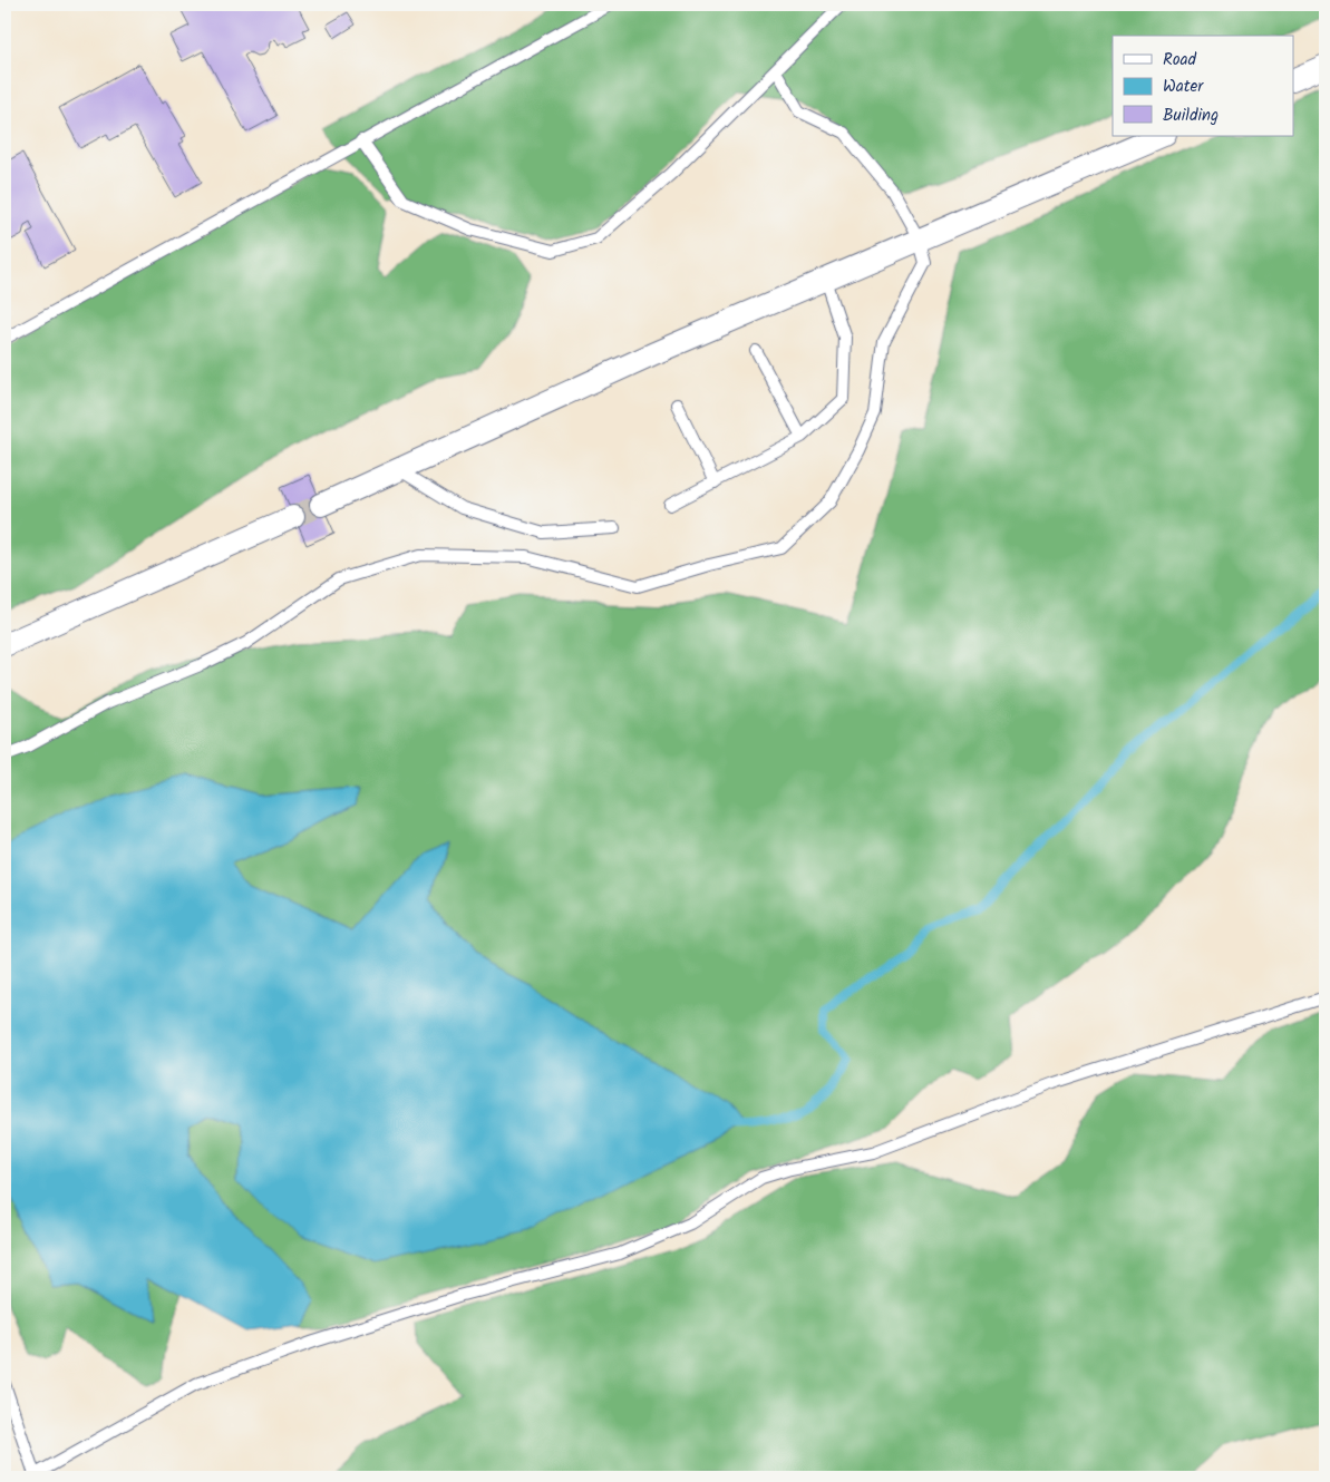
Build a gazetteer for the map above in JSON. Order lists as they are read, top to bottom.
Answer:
{
  "legend": ["Road", "Water", "Building"]
}
